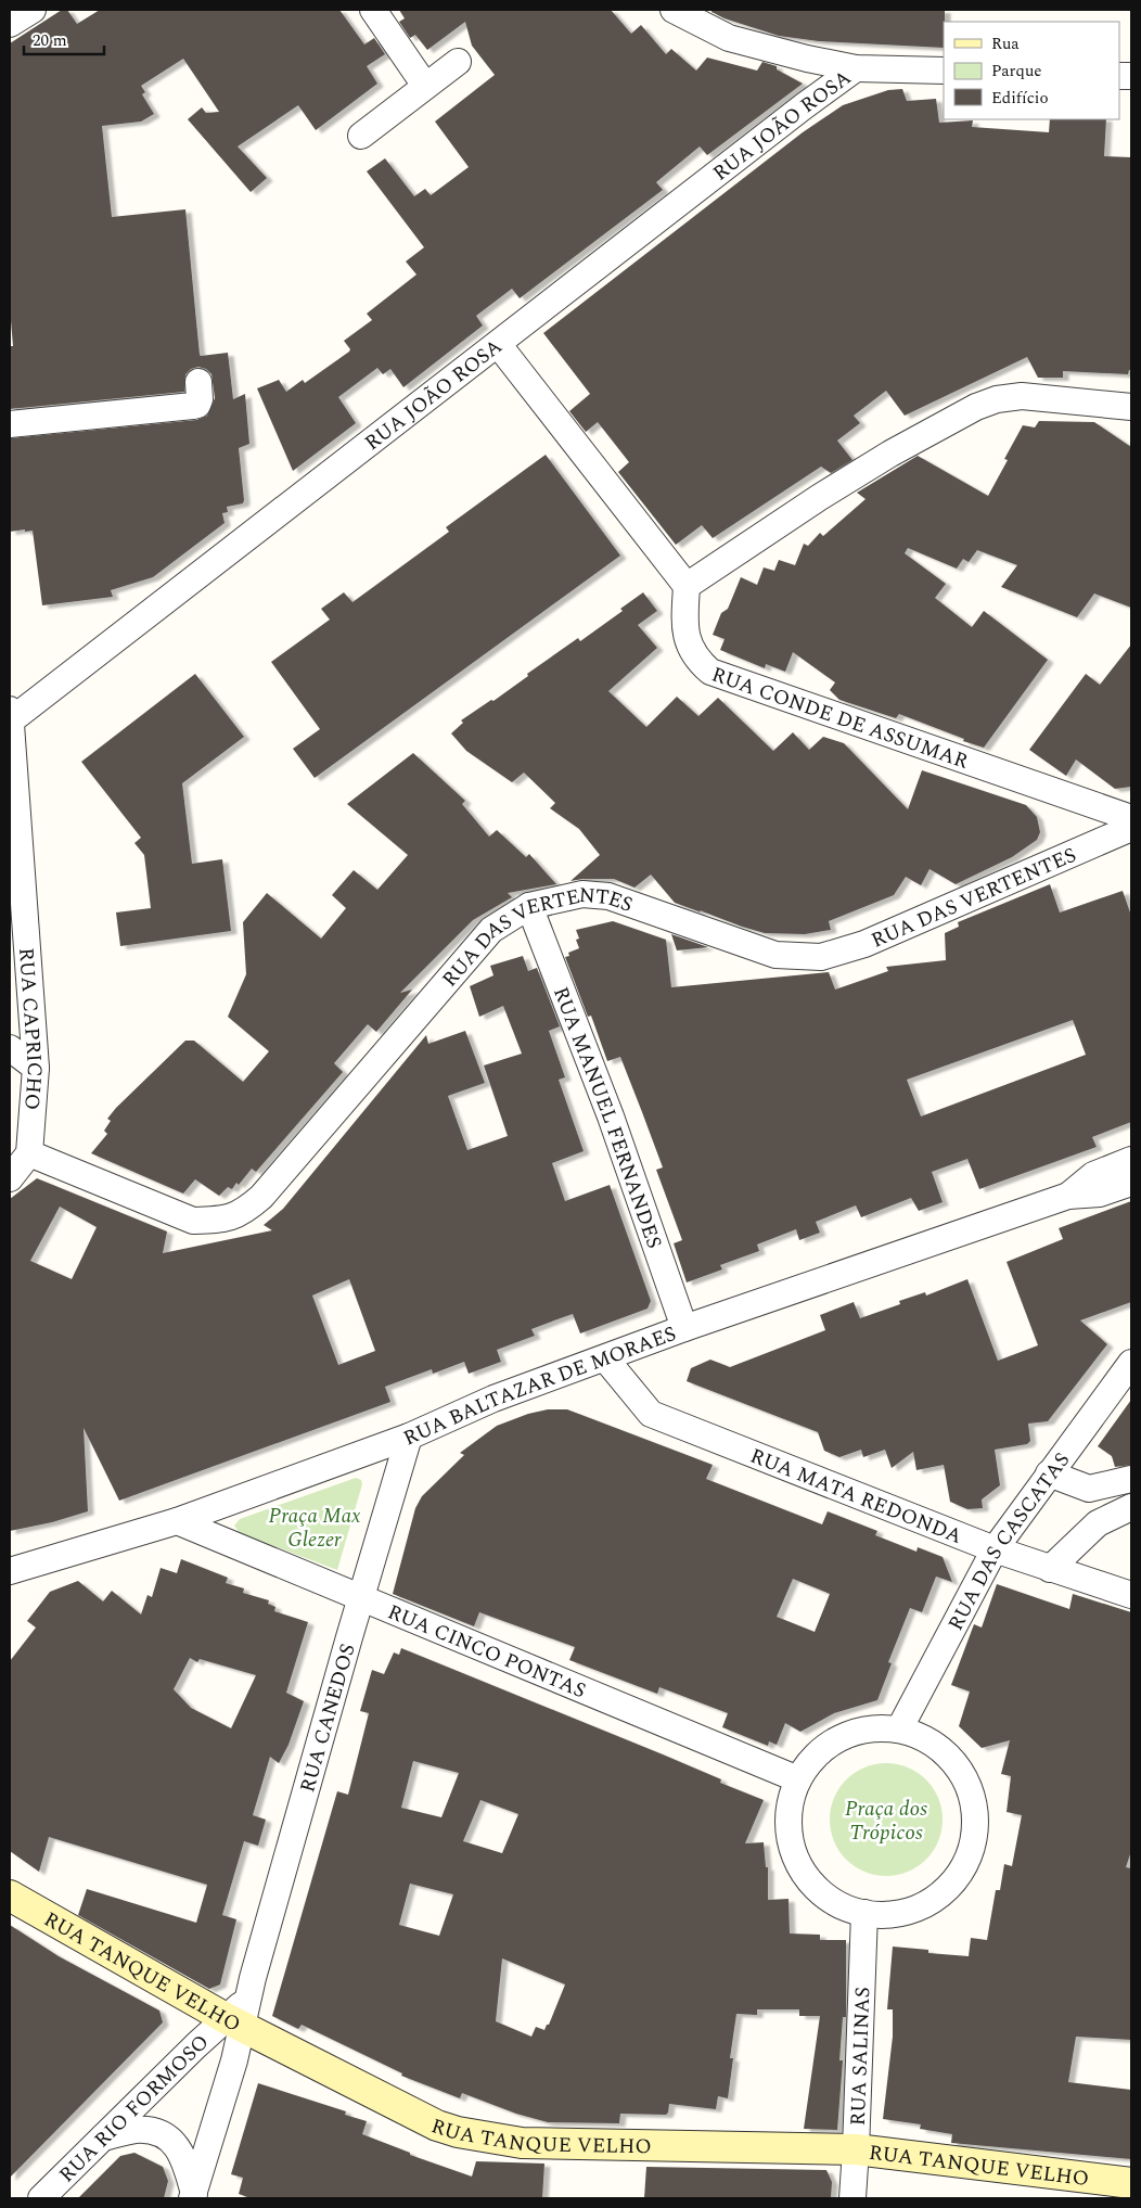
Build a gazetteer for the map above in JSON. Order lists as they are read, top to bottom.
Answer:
{
  "streets": {
    "street": [
      "RUA JOÃO ROSA",
      "RUA CONDE DE ASSUMAR",
      "RUA DAS VERTENTES",
      "RUA CAPRICHO",
      "RUA MANUEL FERNANDES",
      "RUA BALTAZAR DE MORAES",
      "RUA MATA REDONDA",
      "RUA DAS CASCATAS",
      "RUA CINCO PONTAS",
      "RUA CANEDOS",
      "RUA TANQUE VELHO",
      "RUA SALINAS",
      "RUA RIO FORMOSO"
    ]
  },
  "crossings": [
    ["RUA JOÃO ROSA", "RUA CAPRICHO"],
    ["RUA DAS VERTENTES", "RUA CAPRICHO"],
    ["RUA DAS VERTENTES", "RUA MANUEL FERNANDES"],
    ["RUA MANUEL FERNANDES", "RUA BALTAZAR DE MORAES"],
    ["RUA BALTAZAR DE MORAES", "RUA MATA REDONDA"],
    ["RUA BALTAZAR DE MORAES", "RUA CINCO PONTAS"],
    ["RUA BALTAZAR DE MORAES", "RUA CANEDOS"],
    ["RUA MATA REDONDA", "RUA DAS CASCATAS"],
    ["RUA DAS CASCATAS", "RUA CINCO PONTAS"],
    ["RUA DAS CASCATAS", "RUA SALINAS"],
    ["RUA CINCO PONTAS", "RUA CANEDOS"],
    ["RUA CINCO PONTAS", "RUA SALINAS"],
    ["RUA CANEDOS", "RUA TANQUE VELHO"],
    ["RUA CANEDOS", "RUA RIO FORMOSO"],
    ["RUA TANQUE VELHO", "RUA SALINAS"],
    ["RUA TANQUE VELHO", "RUA RIO FORMOSO"]
  ],
  "parks": ["Praça Max Glezer", "Praça dos Trópicos"],
  "legend": ["Rua", "Parque", "Edifício"],
  "scale_bar": "20 m"
}
